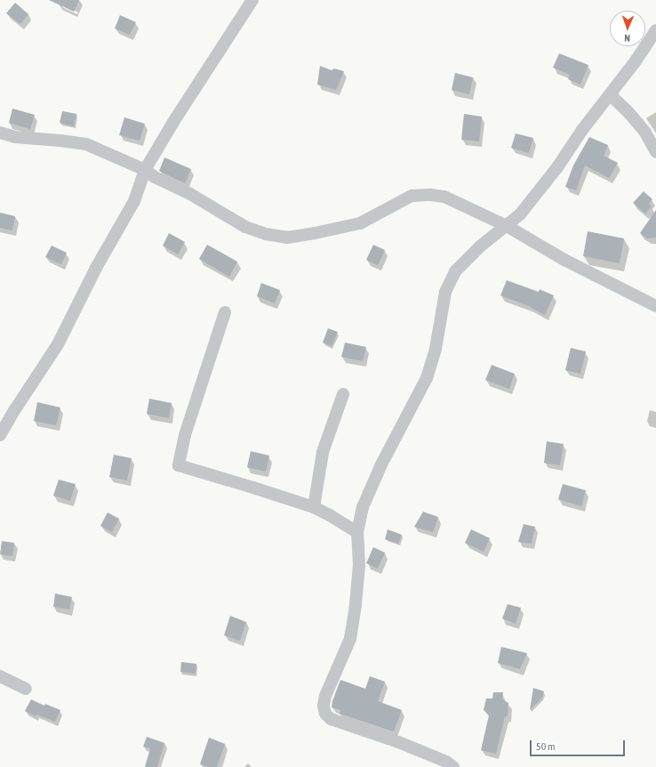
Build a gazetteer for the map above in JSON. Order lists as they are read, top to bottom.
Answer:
{
  "scale_bar": "50 m",
  "north": "bottom"
}
